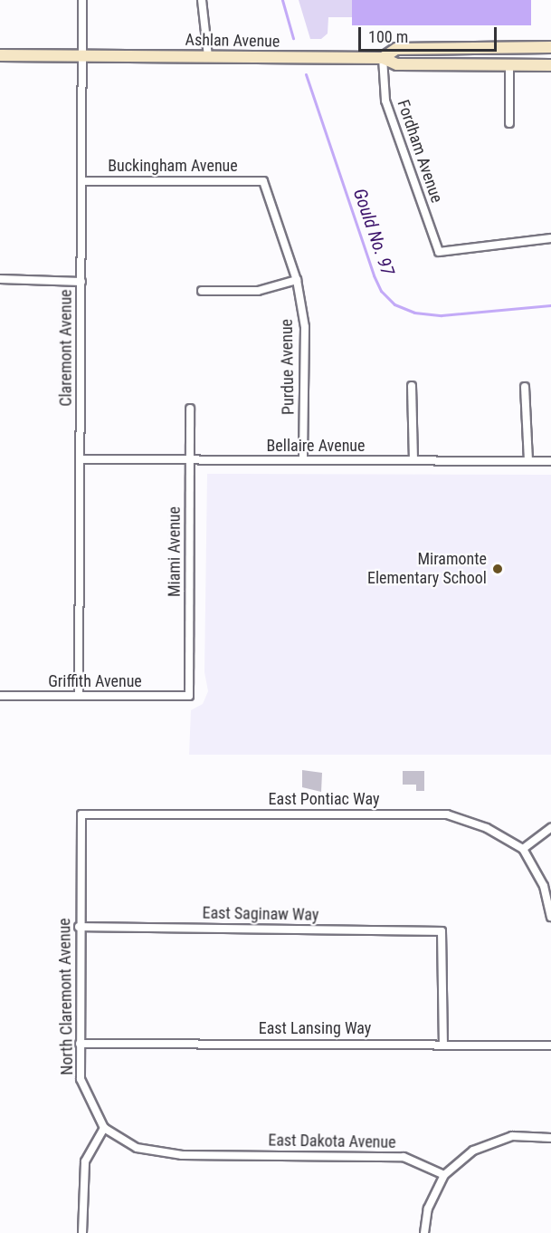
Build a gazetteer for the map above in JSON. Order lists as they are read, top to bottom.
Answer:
{
  "streets": {
    "main road": ["Ashlan Avenue"],
    "street": [
      "Fordham Avenue",
      "Buckingham Avenue",
      "Claremont Avenue",
      "Purdue Avenue",
      "Bellaire Avenue",
      "Miami Avenue",
      "Griffith Avenue",
      "East Pontiac Way",
      "East Saginaw Way",
      "North Claremont Avenue",
      "East Lansing Way",
      "East Dakota Avenue"
    ]
  },
  "crossings": [
    ["Ashlan Avenue", "Fordham Avenue"],
    ["Ashlan Avenue", "Claremont Avenue"],
    ["Buckingham Avenue", "Claremont Avenue"],
    ["Buckingham Avenue", "Purdue Avenue"],
    ["Claremont Avenue", "Bellaire Avenue"],
    ["Claremont Avenue", "Griffith Avenue"],
    ["Purdue Avenue", "Bellaire Avenue"],
    ["Bellaire Avenue", "Miami Avenue"],
    ["Miami Avenue", "Griffith Avenue"],
    ["East Pontiac Way", "North Claremont Avenue"],
    ["East Saginaw Way", "North Claremont Avenue"],
    ["East Saginaw Way", "East Lansing Way"],
    ["North Claremont Avenue", "East Lansing Way"],
    ["North Claremont Avenue", "East Dakota Avenue"]
  ],
  "water": ["Gould No. 97"],
  "places": ["Miramonte Elementary School"],
  "scale_bar": "100 m"
}
